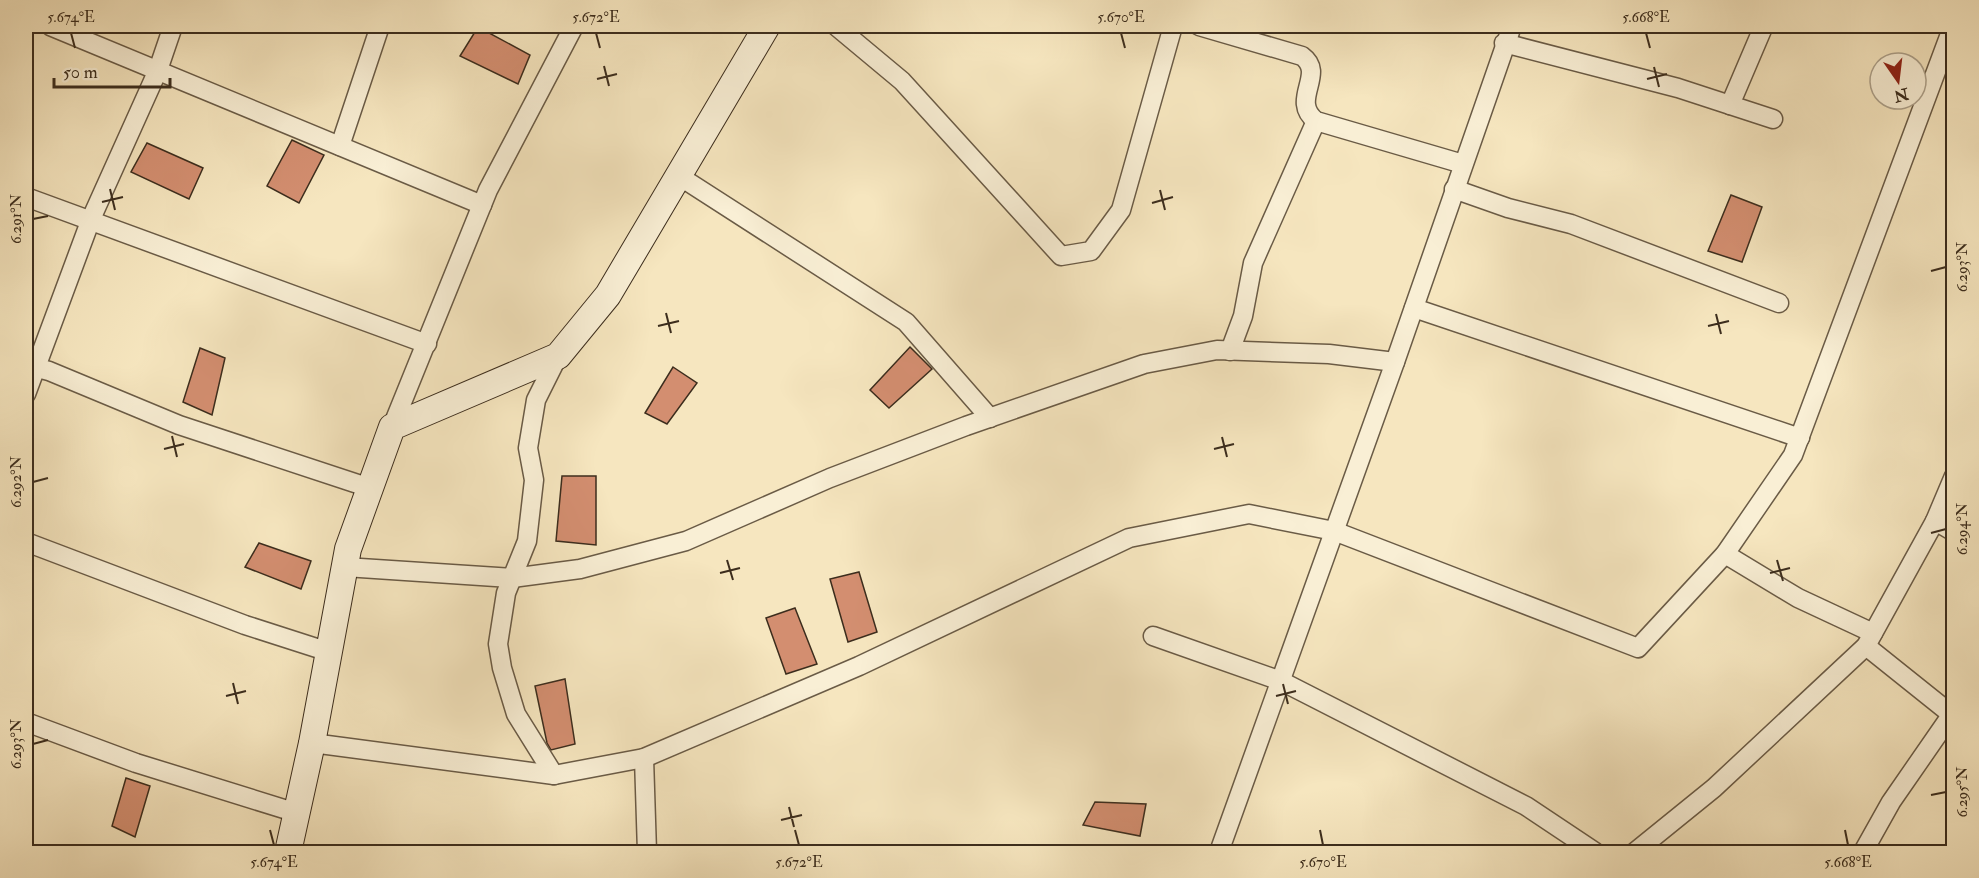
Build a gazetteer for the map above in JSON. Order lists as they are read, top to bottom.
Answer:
{
  "scale_bar": "50 m",
  "north": "bottom",
  "coordinates": [
    "5.674°E",
    "5.672°E",
    "5.670°E",
    "5.668°E",
    "6.291°N",
    "6.293°N",
    "6.292°N",
    "6.294°N",
    "6.295°N"
  ]
}
